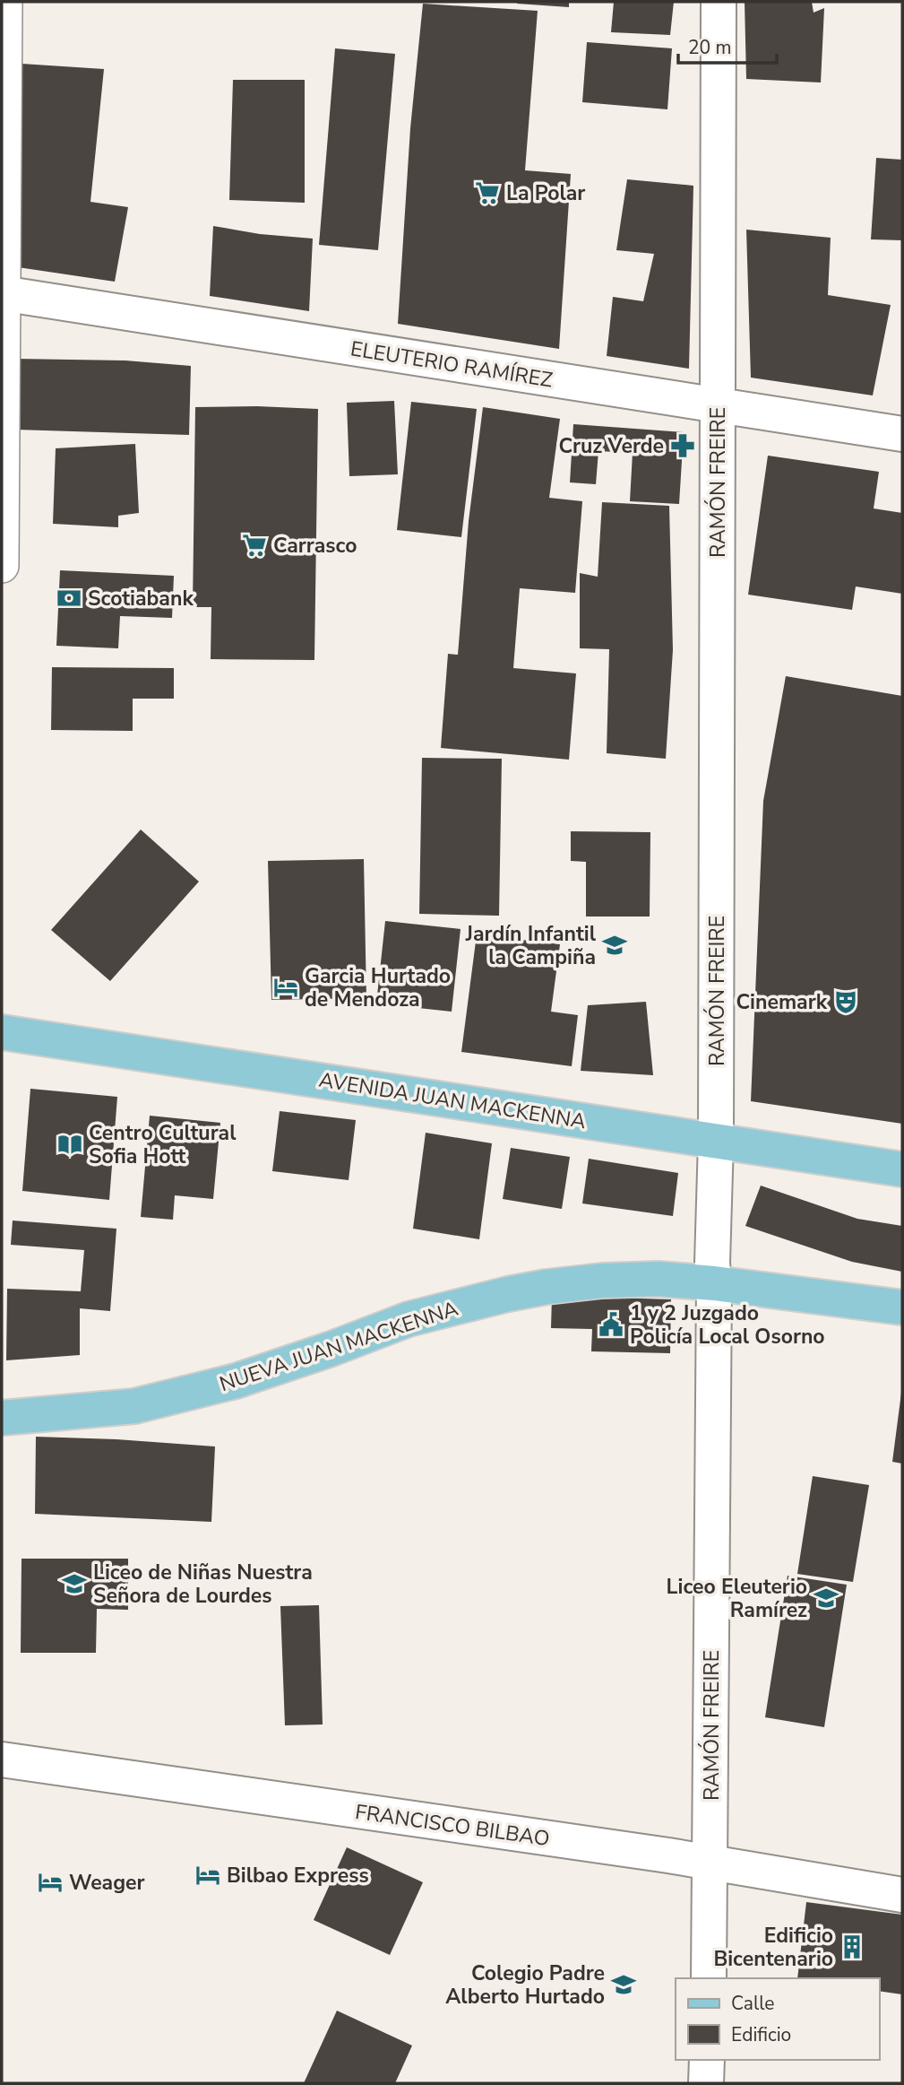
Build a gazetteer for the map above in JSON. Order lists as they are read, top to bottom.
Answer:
{
  "streets": {
    "main road": [
      "ELEUTERIO RAMÍREZ",
      "RAMÓN FREIRE",
      "AVENIDA JUAN MACKENNA",
      "NUEVA JUAN MACKENNA",
      "FRANCISCO BILBAO"
    ]
  },
  "crossings": [
    ["ELEUTERIO RAMÍREZ", "RAMÓN FREIRE"],
    ["RAMÓN FREIRE", "AVENIDA JUAN MACKENNA"],
    ["RAMÓN FREIRE", "NUEVA JUAN MACKENNA"],
    ["RAMÓN FREIRE", "FRANCISCO BILBAO"]
  ],
  "places": {
    "supermarket": ["La Polar", "Carrasco"],
    "pharmacy": ["Cruz Verde"],
    "bank": ["Scotiabank"],
    "school or university": [
      "Jardín Infantil la Campiña",
      "Liceo de Niñas Nuestra Señora de Lourdes",
      "Liceo Eleuterio Ramírez",
      "Colegio Padre Alberto Hurtado"
    ],
    "hotel": ["Garcia Hurtado de Mendoza", "Bilbao Express", "Weager"],
    "theatre": ["Cinemark"],
    "library": ["Centro Cultural Sofia Hott"],
    "public building": ["1 y 2 Juzgado Policía Local Osorno"],
    "building": ["Edificio Bicentenario"]
  },
  "legend": ["Calle", "Edificio"],
  "scale_bar": "20 m"
}
